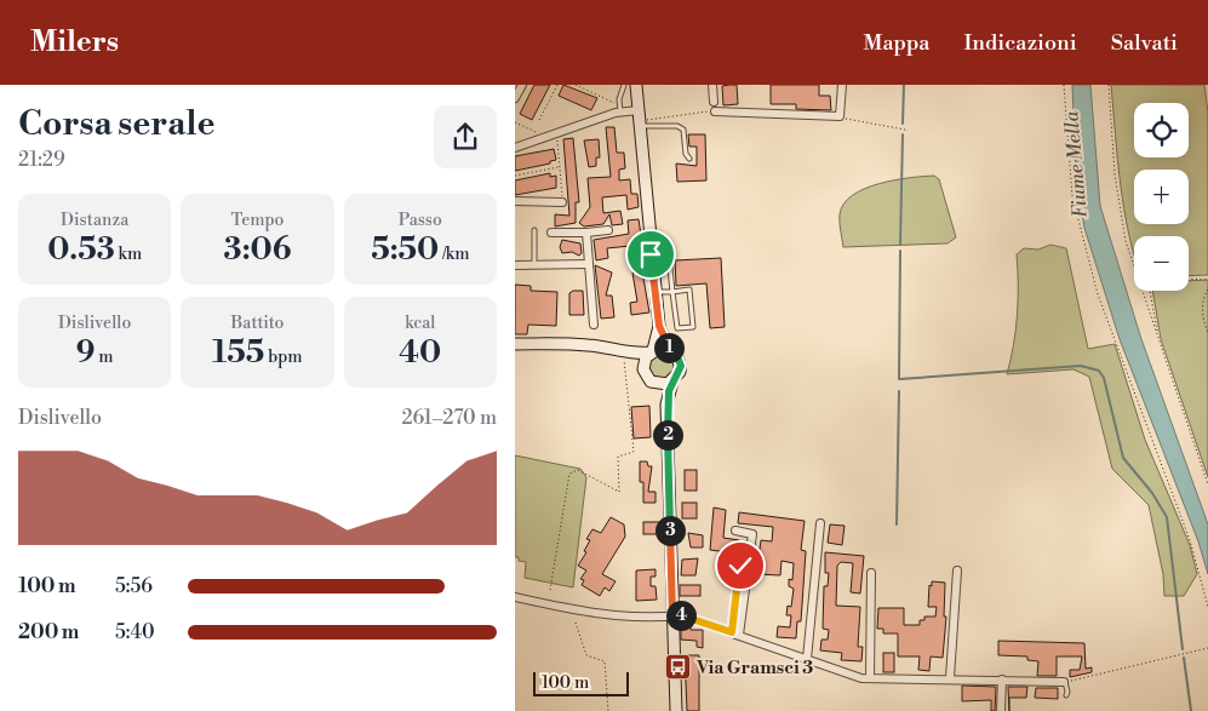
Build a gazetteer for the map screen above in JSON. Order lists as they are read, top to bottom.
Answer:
{
  "water": ["Fiume Mella"],
  "places": {
    "bus stop": ["Via Gramsci 3"]
  },
  "scale_bar": "100 m",
  "page": {
    "header": "Milers",
    "nav": ["Mappa", "Indicazioni", "Salvati"],
    "heading": ["Corsa serale", "21:29"],
    "map_buttons": ["+", "−"],
    "stats": [
      ["Distanza", "0.53 km"],
      ["Tempo", "3:06"],
      ["Passo", "5:50 /km"],
      ["Dislivello", "9 m"],
      ["Battito", "155 bpm"],
      ["kcal", "40"]
    ],
    "pins": [
      "1",
      "2",
      "3",
      "4"
    ],
    "chart": ["Dislivello", "261–270 m"],
    "list": [
      {
        "name": "100 m",
        "note": "5:56"
      },
      {
        "name": "200 m",
        "note": "5:40"
      }
    ],
    "scale": "100 m"
  }
}
